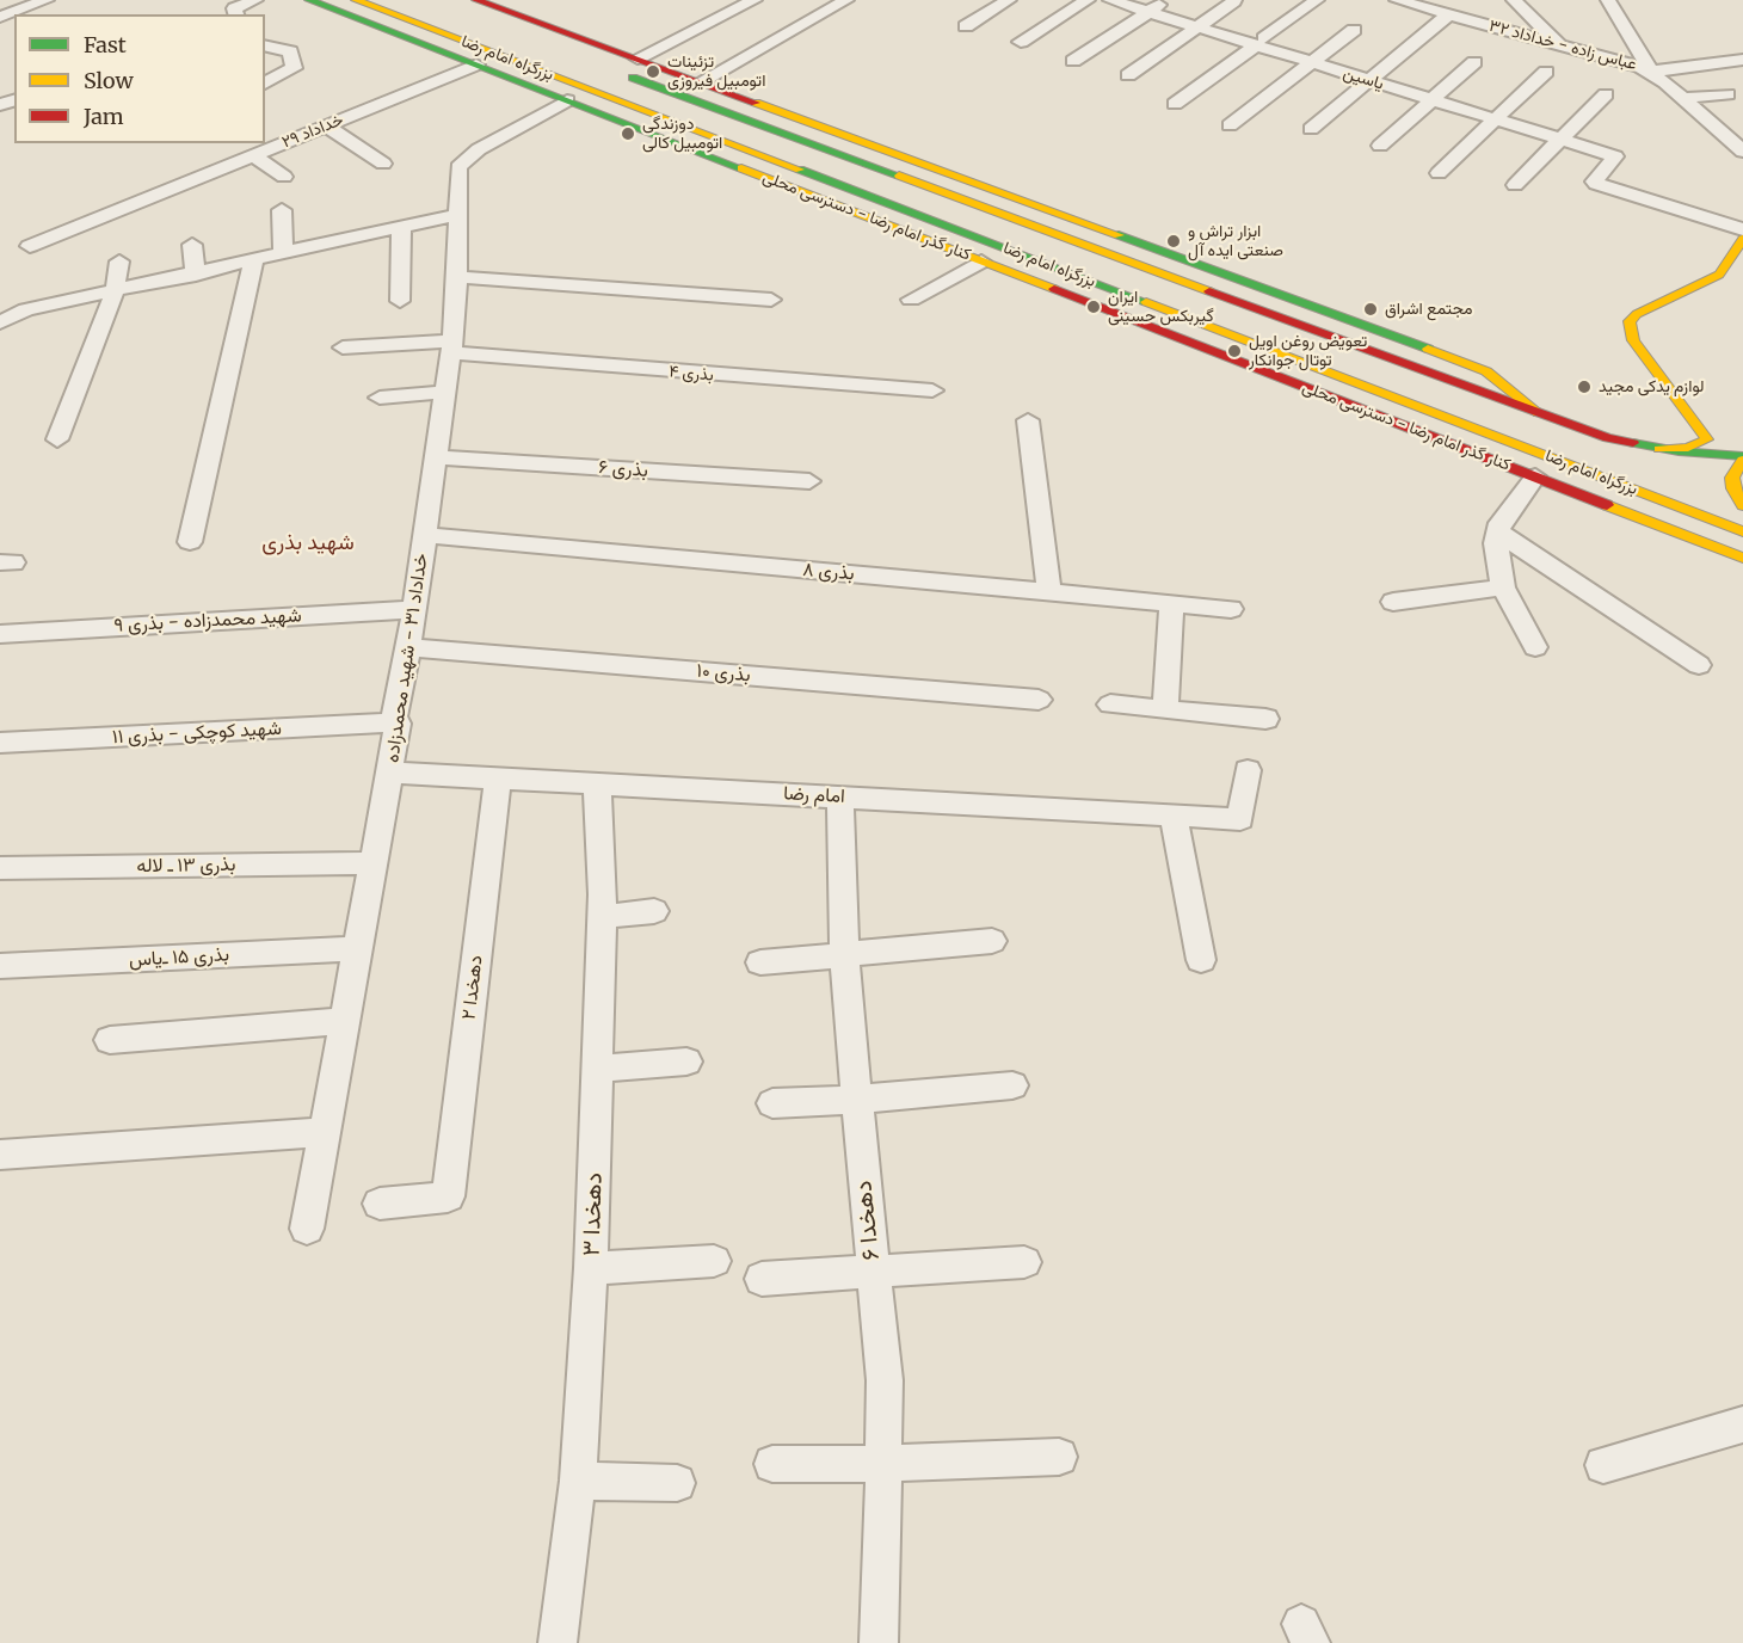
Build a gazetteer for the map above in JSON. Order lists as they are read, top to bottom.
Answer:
{
  "streets": {
    "main road": ["بزرگراه امام رضا", "کنار گذر امام رضا - دسترسی محلی"],
    "street": [
      "عباس زاده - خداداد ۳۲",
      "یاسین",
      "خداداد ۲۹",
      "بذری ۴",
      "بذری ۶",
      "بذری ۸",
      "شهید محمدزاده - بذری ۹",
      "خداداد ۳۱ - شهید محمدزاده",
      "بذری ۱۰",
      "شهید کوچکی - بذری ۱۱",
      "امام رضا",
      "بذری ۱۳ ـ لاله",
      "بذری ۱۵ ـ‌یاس",
      "دهخدا ۲",
      "دهخدا ۳",
      "دهخدا ۶"
    ]
  },
  "crossings": [
    ["بزرگراه امام رضا", "کنار گذر امام رضا - دسترسی محلی"],
    ["بزرگراه امام رضا", "خداداد ۳۱ - شهید محمدزاده"],
    ["خداداد ۲۹", "کنار گذر امام رضا - دسترسی محلی"],
    ["کنار گذر امام رضا - دسترسی محلی", "خداداد ۳۱ - شهید محمدزاده"],
    ["بذری ۴", "خداداد ۳۱ - شهید محمدزاده"],
    ["بذری ۶", "خداداد ۳۱ - شهید محمدزاده"],
    ["بذری ۸", "خداداد ۳۱ - شهید محمدزاده"],
    ["شهید محمدزاده - بذری ۹", "خداداد ۳۱ - شهید محمدزاده"],
    ["خداداد ۳۱ - شهید محمدزاده", "بذری ۱۰"],
    ["خداداد ۳۱ - شهید محمدزاده", "شهید کوچکی - بذری ۱۱"],
    ["خداداد ۳۱ - شهید محمدزاده", "امام رضا"],
    ["خداداد ۳۱ - شهید محمدزاده", "بذری ۱۳ ـ لاله"],
    ["خداداد ۳۱ - شهید محمدزاده", "بذری ۱۵ ـ‌یاس"],
    ["امام رضا", "دهخدا ۲"],
    ["امام رضا", "دهخدا ۳"],
    ["امام رضا", "دهخدا ۶"]
  ],
  "districts": ["شهید بذری"],
  "places": [
    "تزئینات اتومبیل فیروزی",
    "دوزندگی اتومبیل کالی",
    "ابزار تراش و صنعتی ایده آل",
    "ایران گیربکس حسینی",
    "مجتمع اشراق",
    "تعویض روغن اویل توتال جوانکار",
    "لوازم یدکی مجید"
  ],
  "legend": ["Fast", "Slow", "Jam"]
}
